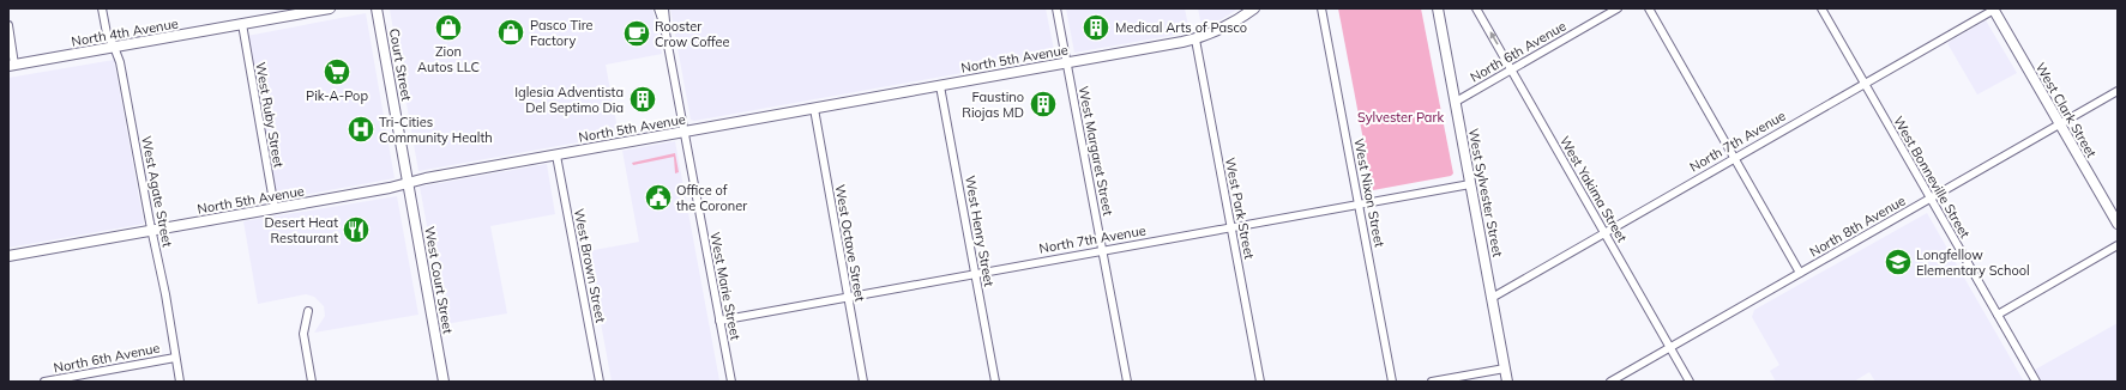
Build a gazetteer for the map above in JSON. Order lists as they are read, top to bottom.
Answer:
{
  "streets": {
    "street": [
      "North 4th Avenue",
      "North 6th Avenue",
      "North 5th Avenue",
      "Court Street",
      "West Clark Street",
      "West Ruby Street",
      "North 7th Avenue",
      "West Margaret Street",
      "West Bonneville Street",
      "West Yakima Street",
      "West Agate Street",
      "West Nixon Street",
      "West Sylvester Street",
      "West Park Street",
      "North 8th Avenue",
      "West Henry Street",
      "West Octave Street",
      "West Brown Street",
      "West Court Street",
      "West Marie Street"
    ]
  },
  "crossings": [
    ["North 4th Avenue", "West Ruby Street"],
    ["North 4th Avenue", "West Agate Street"],
    ["North 6th Avenue", "West Yakima Street"],
    ["North 6th Avenue", "West Agate Street"],
    ["North 6th Avenue", "West Sylvester Street"],
    ["North 5th Avenue", "Court Street"],
    ["North 5th Avenue", "West Ruby Street"],
    ["North 5th Avenue", "West Margaret Street"],
    ["North 5th Avenue", "West Agate Street"],
    ["North 5th Avenue", "West Park Street"],
    ["North 5th Avenue", "West Henry Street"],
    ["North 5th Avenue", "West Octave Street"],
    ["North 5th Avenue", "West Brown Street"],
    ["North 5th Avenue", "West Court Street"],
    ["North 5th Avenue", "West Marie Street"],
    ["Court Street", "West Court Street"],
    ["West Clark Street", "North 7th Avenue"],
    ["West Clark Street", "North 8th Avenue"],
    ["North 7th Avenue", "West Margaret Street"],
    ["North 7th Avenue", "West Bonneville Street"],
    ["North 7th Avenue", "West Yakima Street"],
    ["North 7th Avenue", "West Nixon Street"],
    ["North 7th Avenue", "West Sylvester Street"],
    ["North 7th Avenue", "West Park Street"],
    ["North 7th Avenue", "West Henry Street"],
    ["North 7th Avenue", "West Octave Street"],
    ["North 7th Avenue", "West Marie Street"],
    ["West Bonneville Street", "North 8th Avenue"],
    ["West Yakima Street", "North 8th Avenue"]
  ],
  "parks": ["Sylvester Park"],
  "places": {
    "shop": ["Zion Autos LLC", "Pasco Tire Factory"],
    "building": ["Medical Arts of Pasco", "Iglesia Adventista Del Septimo Dia", "Faustino Riojas MD"],
    "cafe": ["Rooster Crow Coffee"],
    "supermarket": ["Pik-A-Pop"],
    "hospital": ["Tri-Cities Community Health"],
    "public building": ["Office of the Coroner"],
    "restaurant": ["Desert Heat Restaurant"],
    "school or university": ["Longfellow Elementary School"]
  }
}
